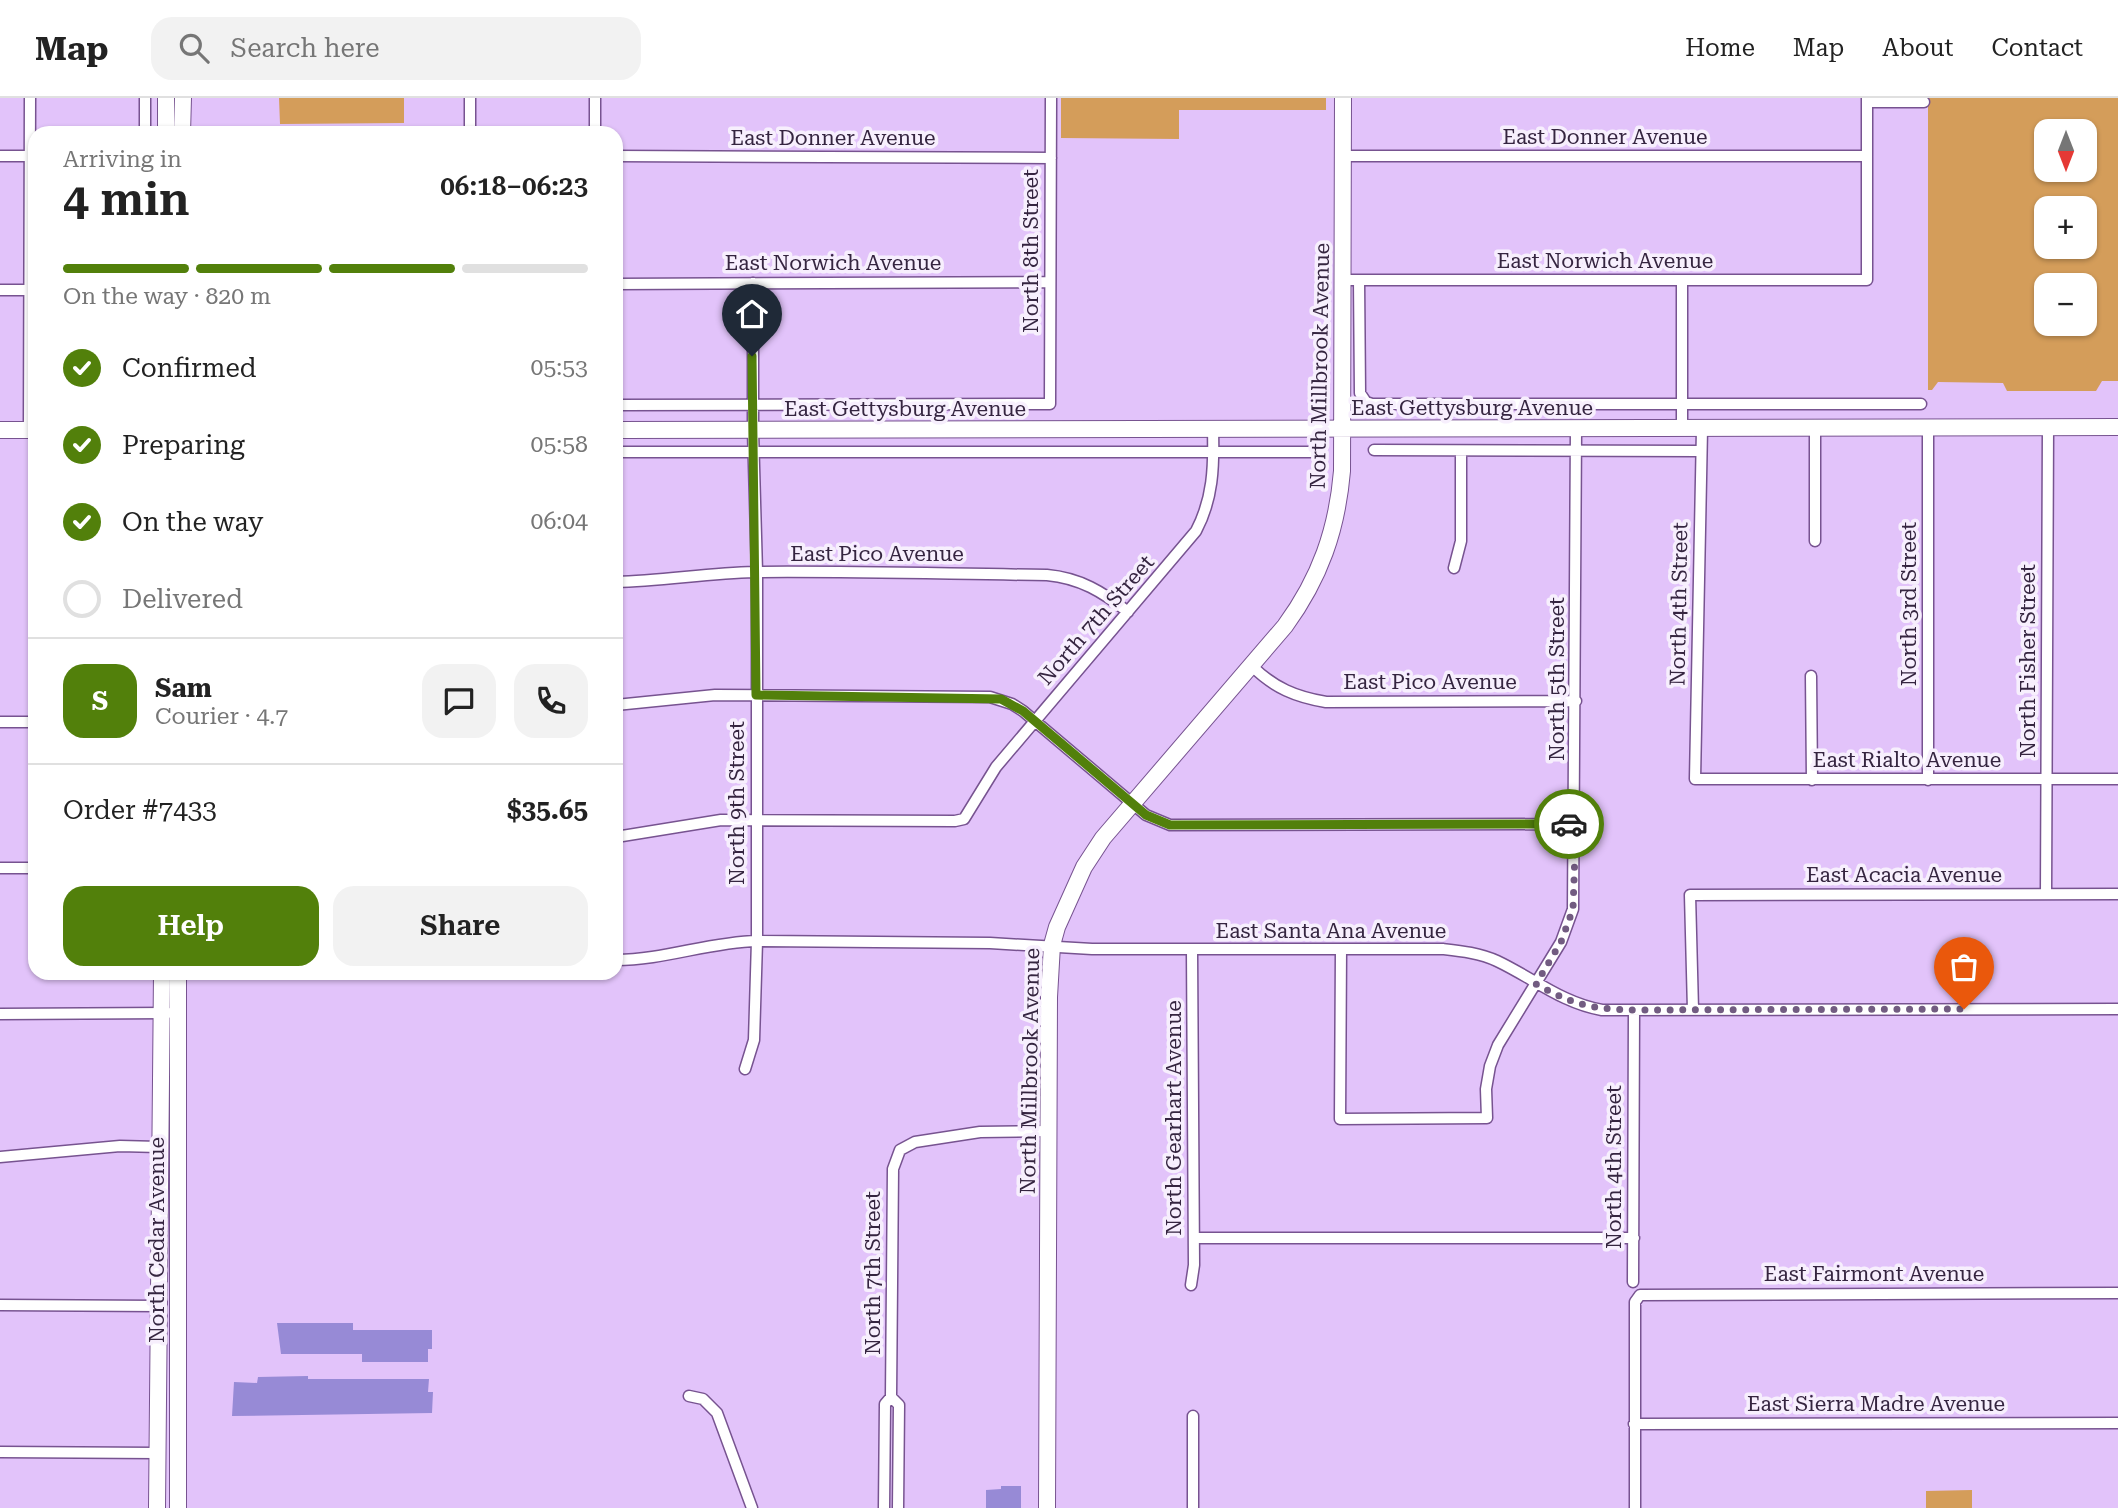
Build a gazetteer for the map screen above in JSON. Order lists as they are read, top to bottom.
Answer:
{
  "streets": {
    "street": [
      "East Donner Avenue",
      "North 8th Street",
      "East Norwich Avenue",
      "North Millbrook Avenue",
      "East Gettysburg Avenue",
      "East Pico Avenue",
      "North 4th Street",
      "North 3rd Street",
      "North 7th Street",
      "North Fisher Street",
      "North 5th Street",
      "East Rialto Avenue",
      "North 9th Street",
      "East Acacia Avenue",
      "East Santa Ana Avenue",
      "North Gearhart Avenue",
      "North Cedar Avenue",
      "East Fairmont Avenue",
      "East Sierra Madre Avenue"
    ]
  },
  "crossings": [
    ["East Donner Avenue", "North 8th Street"],
    ["East Donner Avenue", "East Norwich Avenue"],
    ["East Donner Avenue", "North Millbrook Avenue"],
    ["North 8th Street", "East Norwich Avenue"],
    ["North 8th Street", "North 9th Street"],
    ["East Norwich Avenue", "North Millbrook Avenue"],
    ["East Norwich Avenue", "North 9th Street"],
    ["North Millbrook Avenue", "East Gettysburg Avenue"],
    ["North Millbrook Avenue", "East Pico Avenue"],
    ["North Millbrook Avenue", "North 7th Street"],
    ["North Millbrook Avenue", "East Santa Ana Avenue"],
    ["East Gettysburg Avenue", "North 4th Street"],
    ["East Gettysburg Avenue", "North 3rd Street"],
    ["East Gettysburg Avenue", "North 7th Street"],
    ["East Gettysburg Avenue", "North Fisher Street"],
    ["East Gettysburg Avenue", "North 5th Street"],
    ["East Gettysburg Avenue", "North 9th Street"],
    ["East Pico Avenue", "North 7th Street"],
    ["East Pico Avenue", "North 5th Street"],
    ["East Pico Avenue", "North 9th Street"],
    ["North 4th Street", "East Rialto Avenue"],
    ["North 4th Street", "East Santa Ana Avenue"],
    ["North 3rd Street", "East Rialto Avenue"],
    ["North 7th Street", "North 9th Street"],
    ["North Fisher Street", "East Rialto Avenue"],
    ["North Fisher Street", "East Acacia Avenue"],
    ["North 5th Street", "East Santa Ana Avenue"],
    ["North 9th Street", "East Santa Ana Avenue"],
    ["East Acacia Avenue", "East Santa Ana Avenue"],
    ["East Santa Ana Avenue", "North Gearhart Avenue"],
    ["East Fairmont Avenue", "East Sierra Madre Avenue"]
  ],
  "north": "bottom",
  "page": {
    "header": "Map",
    "search": "Search here",
    "nav": [
      "Home",
      "Map",
      "About",
      "Contact"
    ],
    "map_buttons": ["+", "−"],
    "heading": ["4 min", "Arriving in", "06:18–06:23"],
    "panel": [
      "Sam",
      "Courier · 4.7",
      "Order #7433",
      "$35.65"
    ],
    "bar": "On the way · 820 m",
    "list": [
      ["Confirmed", "05:53"],
      ["Preparing", "05:58"],
      ["On the way", "06:04"],
      "Delivered"
    ],
    "round": "S",
    "buttons": ["Help", "Share"]
  }
}
